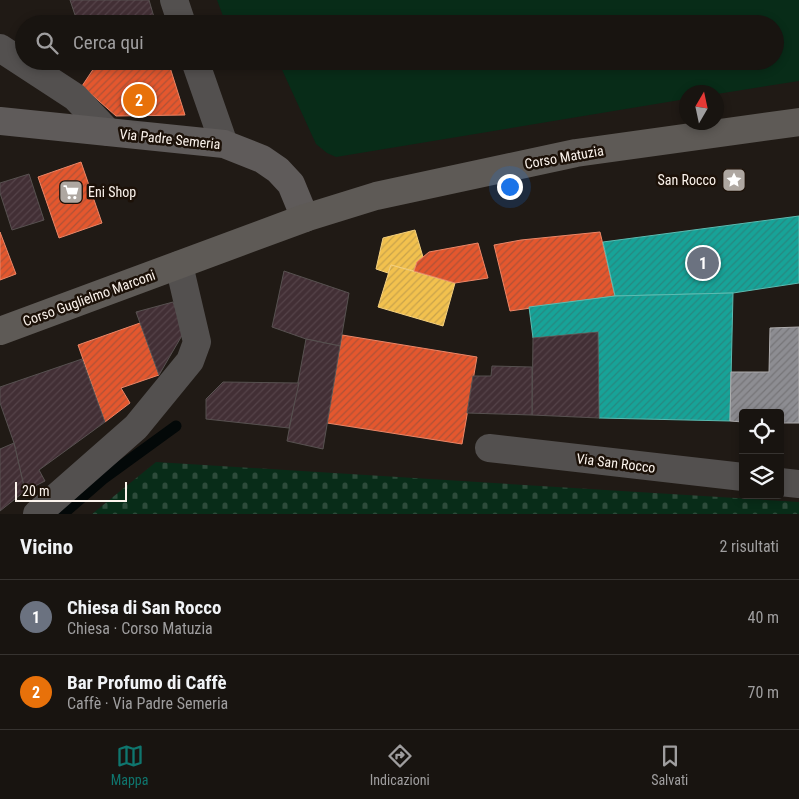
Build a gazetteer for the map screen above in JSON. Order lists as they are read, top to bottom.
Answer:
{
  "streets": {
    "main road": ["Via Padre Semeria", "Corso Matuzia", "Corso Guglielmo Marconi"],
    "street": ["Via San Rocco"]
  },
  "crossings": [
    ["Via Padre Semeria", "Corso Matuzia"],
    ["Via Padre Semeria", "Corso Guglielmo Marconi"],
    ["Corso Matuzia", "Corso Guglielmo Marconi"]
  ],
  "places": {
    "place": ["San Rocco"],
    "supermarket": ["Eni Shop"]
  },
  "scale_bar": "20 m",
  "north": "top",
  "page": {
    "search": "Cerca qui",
    "pins": ["2", "1"],
    "scale": "20 m",
    "heading": ["Vicino", "2 risultati"],
    "list": [
      {
        "mark": "1",
        "name": "Chiesa di San Rocco",
        "note": "Chiesa · Corso Matuzia",
        "value": "40 m"
      },
      {
        "mark": "2",
        "name": "Bar Profumo di Caffè",
        "note": "Caffè · Via Padre Semeria",
        "value": "70 m"
      }
    ],
    "nav": ["Mappa", "Indicazioni", "Salvati"]
  }
}
